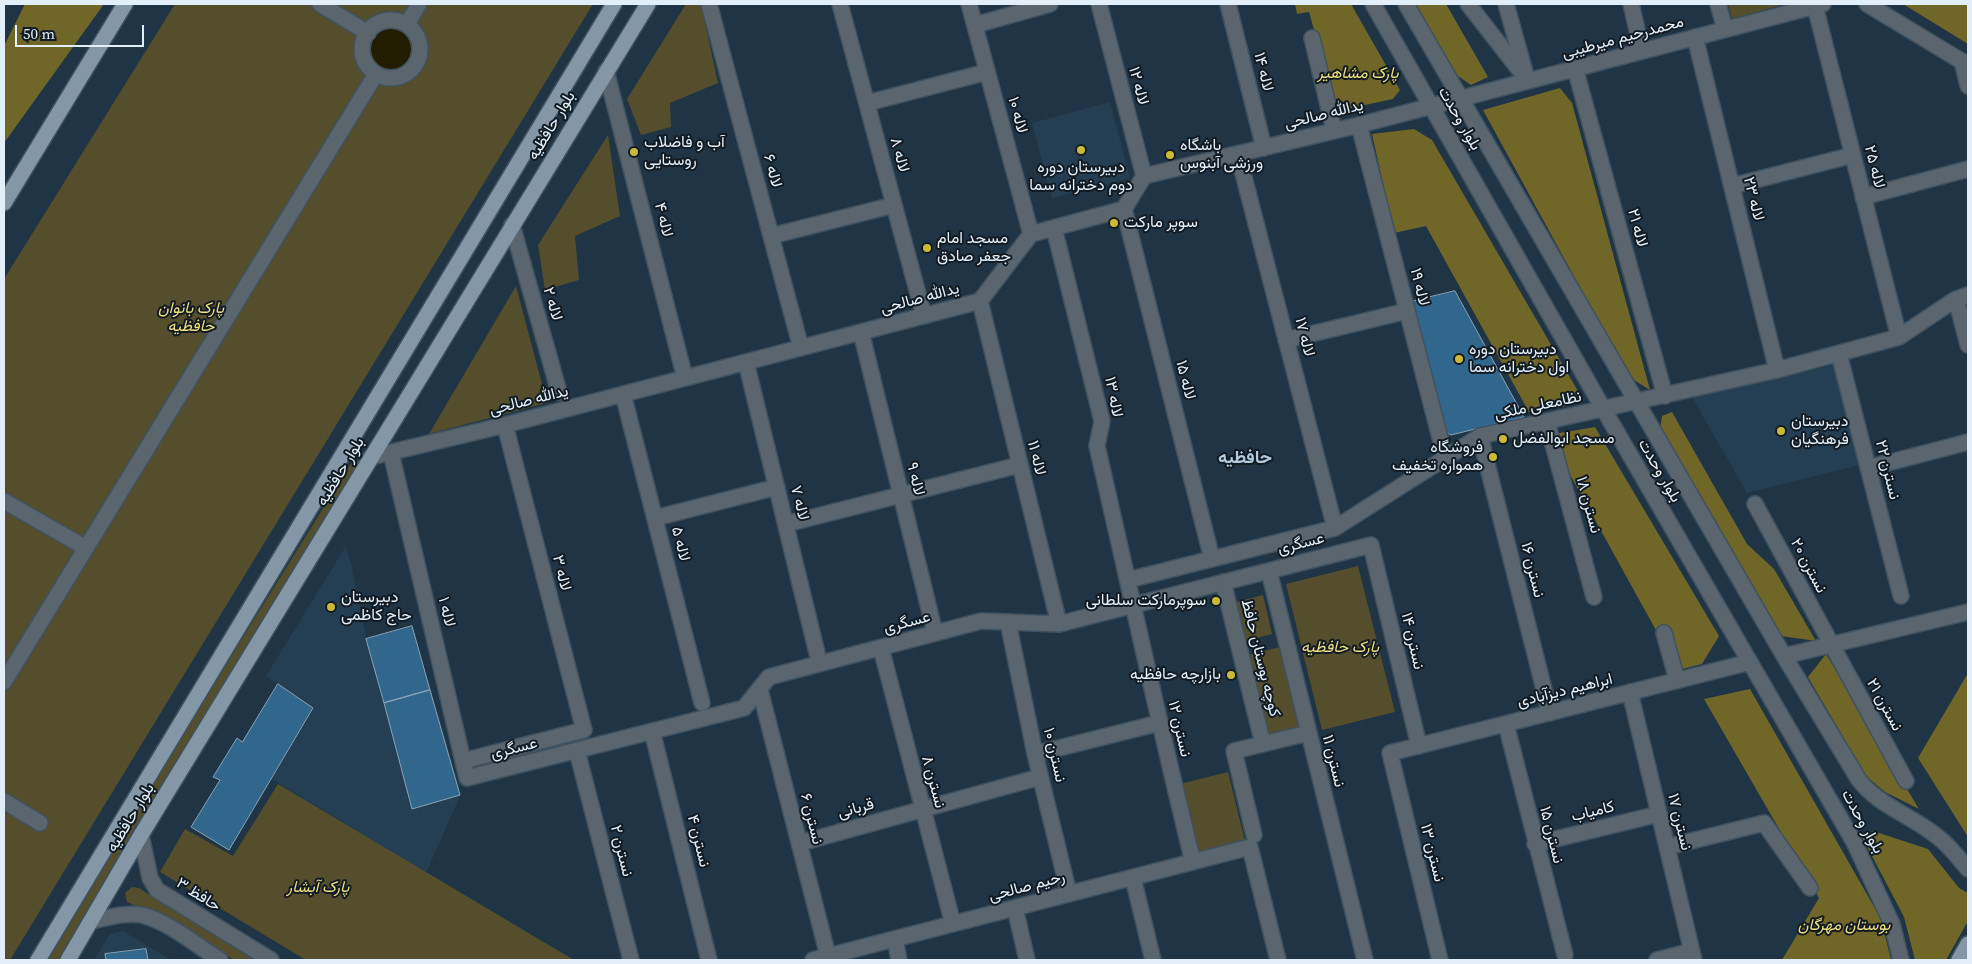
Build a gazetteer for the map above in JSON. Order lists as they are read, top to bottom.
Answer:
{
  "streets": {
    "main road": ["بلوار حافظیه"],
    "street": [
      "محمدرحیم میرطیبی",
      "لاله ۱۴",
      "لاله ۱۲",
      "لاله ۱۰",
      "یدالله صالحی",
      "بلوار وحدت",
      "لاله ۸",
      "لاله ۲۵",
      "لاله ۶",
      "لاله ۲۳",
      "لاله ۴",
      "لاله ۲۱",
      "لاله ۱۹",
      "لاله ۲",
      "لاله ۱۷",
      "لاله ۱۵",
      "لاله ۱۳",
      "نظامعلی ملکی",
      "لاله ۱۱",
      "نسترن ۲۲",
      "لاله ۹",
      "لاله ۷",
      "نسترن ۱۸",
      "لاله ۵",
      "عسگری",
      "نسترن ۲۰",
      "نسترن ۱۶",
      "لاله ۳",
      "لاله ۱",
      "نسترن ۱۴",
      "کوچه بوستان حافظ",
      "ابراهیم دیزآبادی",
      "نسترن ۲۱",
      "نسترن ۱۲",
      "نسترن ۱۰",
      "نسترن ۱۱",
      "نسترن ۸",
      "قربانی",
      "کامیاب",
      "نسترن ۶",
      "نسترن ۱۷",
      "نسترن ۱۵",
      "نسترن ۴",
      "نسترن ۲",
      "نسترن ۱۳",
      "رحیم صالحی",
      "حافظ ۳"
    ]
  },
  "crossings": [
    ["محمدرحیم میرطیبی", "یدالله صالحی"],
    ["محمدرحیم میرطیبی", "بلوار وحدت"],
    ["محمدرحیم میرطیبی", "لاله ۲۵"],
    ["محمدرحیم میرطیبی", "لاله ۲۳"],
    ["محمدرحیم میرطیبی", "لاله ۲۱"],
    ["لاله ۱۴", "یدالله صالحی"],
    ["لاله ۱۲", "یدالله صالحی"],
    ["لاله ۱۰", "یدالله صالحی"],
    ["یدالله صالحی", "بلوار وحدت"],
    ["یدالله صالحی", "بلوار حافظیه"],
    ["یدالله صالحی", "لاله ۸"],
    ["یدالله صالحی", "لاله ۶"],
    ["یدالله صالحی", "لاله ۴"],
    ["یدالله صالحی", "لاله ۱۹"],
    ["یدالله صالحی", "لاله ۱۷"],
    ["یدالله صالحی", "لاله ۱۱"],
    ["یدالله صالحی", "لاله ۹"],
    ["یدالله صالحی", "لاله ۷"],
    ["یدالله صالحی", "لاله ۵"],
    ["یدالله صالحی", "لاله ۳"],
    ["یدالله صالحی", "لاله ۱"],
    ["بلوار وحدت", "نظامعلی ملکی"],
    ["بلوار وحدت", "ابراهیم دیزآبادی"],
    ["بلوار حافظیه", "لاله ۴"],
    ["بلوار حافظیه", "لاله ۲"],
    ["بلوار حافظیه", "حافظ ۳"],
    ["لاله ۲۵", "نظامعلی ملکی"],
    ["لاله ۲۳", "نظامعلی ملکی"],
    ["لاله ۲۱", "نظامعلی ملکی"],
    ["لاله ۱۹", "نظامعلی ملکی"],
    ["لاله ۱۷", "نظامعلی ملکی"],
    ["لاله ۱۵", "نظامعلی ملکی"],
    ["لاله ۱۳", "نظامعلی ملکی"],
    ["لاله ۱۳", "عسگری"],
    ["لاله ۱۳", "نسترن ۱۲"],
    ["نظامعلی ملکی", "نسترن ۲۲"],
    ["نظامعلی ملکی", "نسترن ۱۸"],
    ["نظامعلی ملکی", "نسترن ۱۶"],
    ["لاله ۱۱", "عسگری"],
    ["لاله ۹", "عسگری"],
    ["عسگری", "لاله ۱"],
    ["عسگری", "نسترن ۱۴"],
    ["عسگری", "کوچه بوستان حافظ"],
    ["عسگری", "نسترن ۱۲"],
    ["عسگری", "نسترن ۱۰"],
    ["عسگری", "نسترن ۱۱"],
    ["عسگری", "نسترن ۸"],
    ["عسگری", "نسترن ۶"],
    ["عسگری", "نسترن ۴"],
    ["عسگری", "نسترن ۲"],
    ["نسترن ۲۰", "نسترن ۲۱"],
    ["نسترن ۱۶", "ابراهیم دیزآبادی"],
    ["لاله ۳", "لاله ۱"],
    ["نسترن ۱۴", "ابراهیم دیزآبادی"],
    ["ابراهیم دیزآبادی", "نسترن ۱۷"],
    ["ابراهیم دیزآبادی", "نسترن ۱۵"],
    ["ابراهیم دیزآبادی", "نسترن ۱۳"],
    ["نسترن ۱۲", "رحیم صالحی"],
    ["نسترن ۱۰", "قربانی"],
    ["نسترن ۱۰", "رحیم صالحی"],
    ["نسترن ۸", "قربانی"],
    ["نسترن ۸", "رحیم صالحی"],
    ["قربانی", "نسترن ۶"],
    ["کامیاب", "نسترن ۱۷"],
    ["کامیاب", "نسترن ۱۵"],
    ["نسترن ۶", "رحیم صالحی"]
  ],
  "districts": ["حافظیه"],
  "parks": [
    "پارک مشاهیر",
    "پارک بانوان حافظیه",
    "پارک حافظیه",
    "پارک آبشار",
    "بوستان مهرگان"
  ],
  "places": [
    "دبیرستان دوره دوم دخترانه سما",
    "آب و فاضلاب روستایی",
    "باشگاه ورزشی آبنوس",
    "سوپر مارکت",
    "مسجد امام جعفر صادق",
    "دبیرستان دوره اول دخترانه سما",
    "دبیرستان فرهنگیان",
    "مسجد ابوالفضل",
    "فروشگاه همواره تخفیف",
    "سوپرمارکت سلطانی",
    "دبیرستان حاج کاظمی",
    "بازارچه حافظیه"
  ],
  "scale_bar": "50 m"
}
